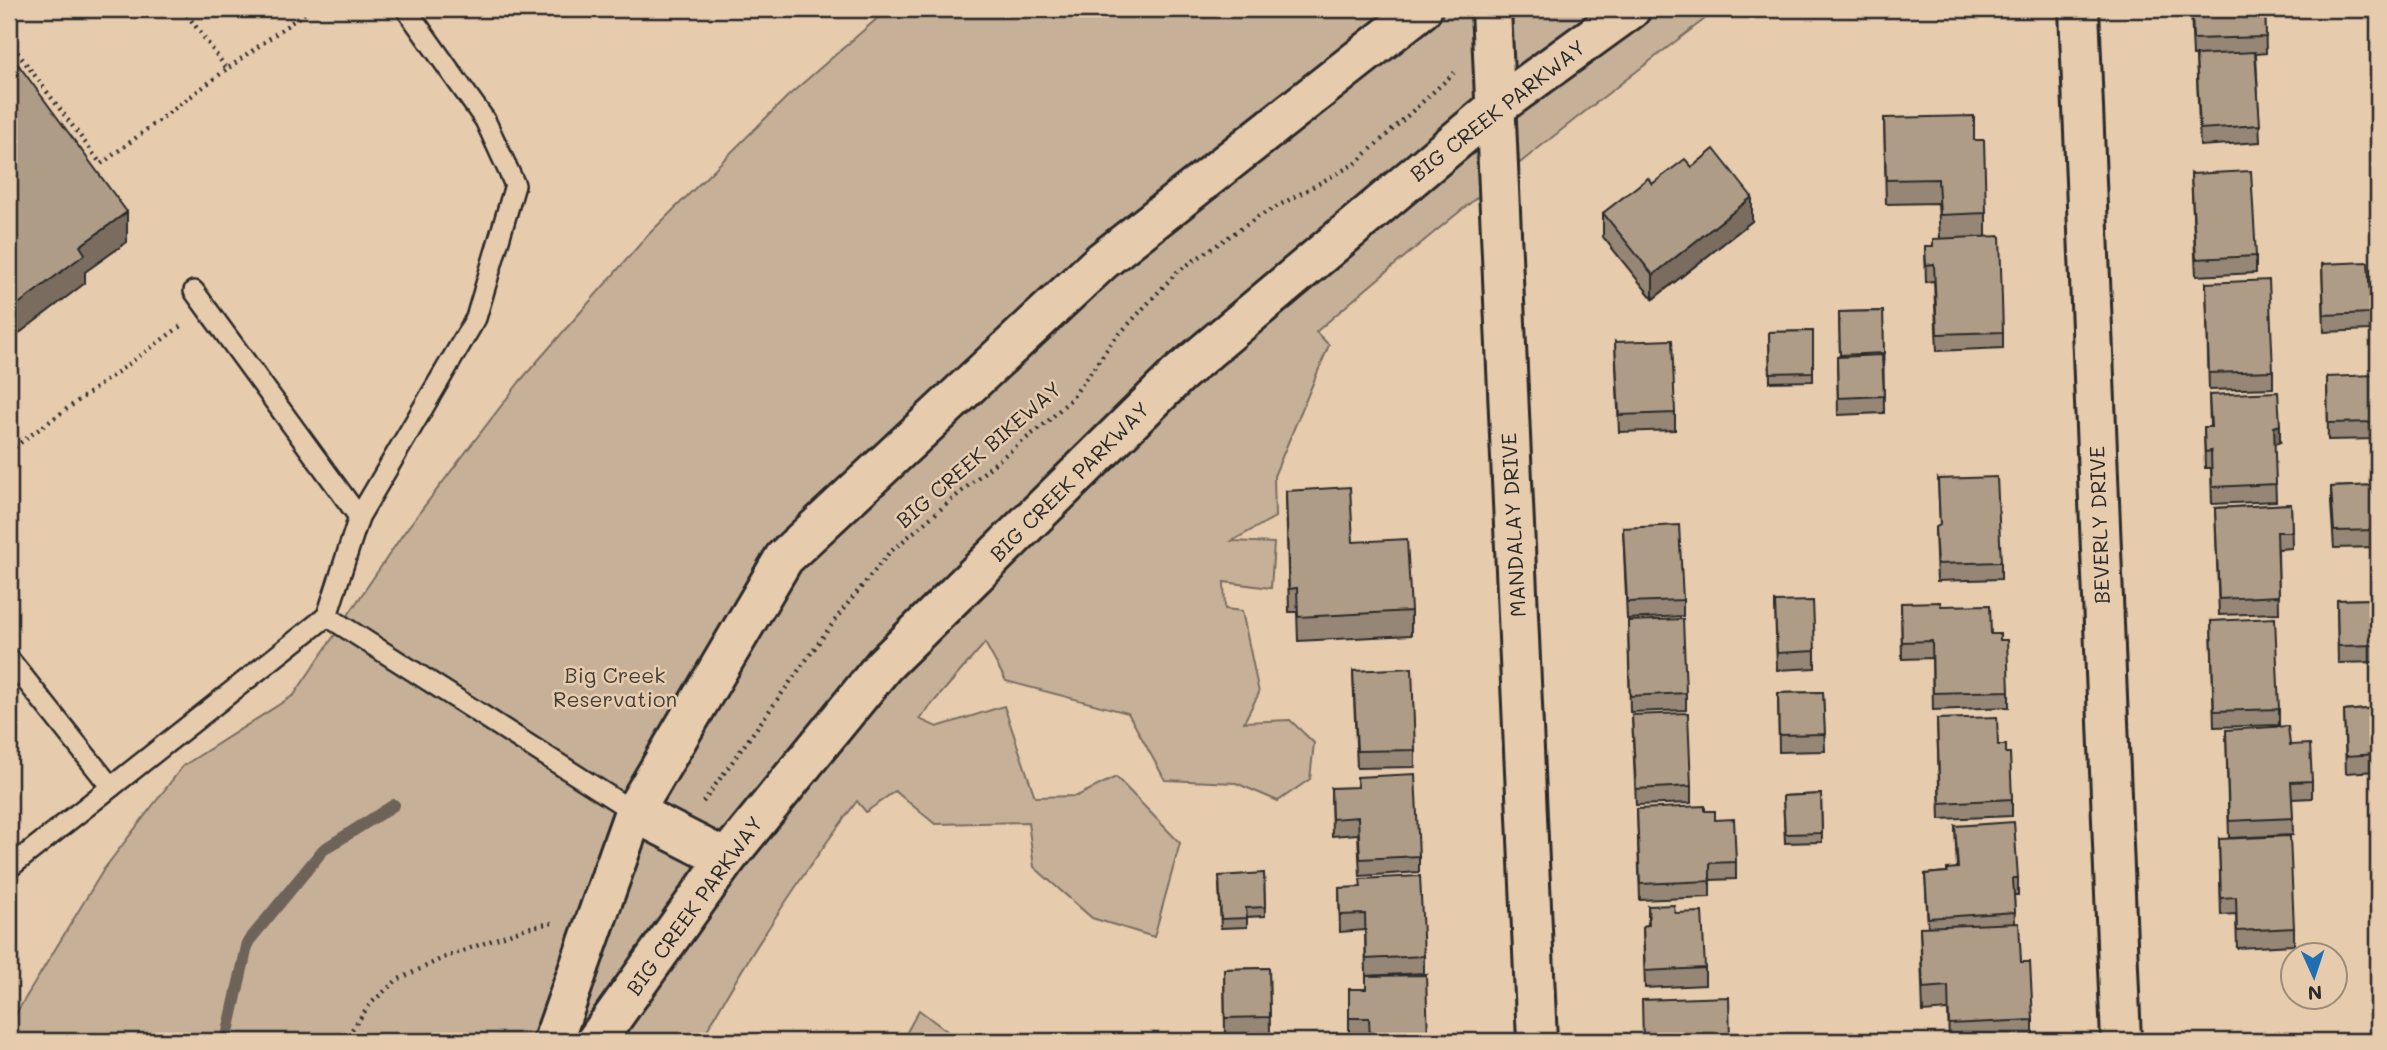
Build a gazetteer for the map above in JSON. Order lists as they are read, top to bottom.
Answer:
{
  "streets": {
    "street": ["BIG CREEK PARKWAY", "MANDALAY DRIVE", "BEVERLY DRIVE"],
    "path": ["BIG CREEK BIKEWAY"]
  },
  "crossings": [
    ["BIG CREEK PARKWAY", "MANDALAY DRIVE"]
  ],
  "parks": ["Big Creek Reservation"],
  "north": "bottom"
}
